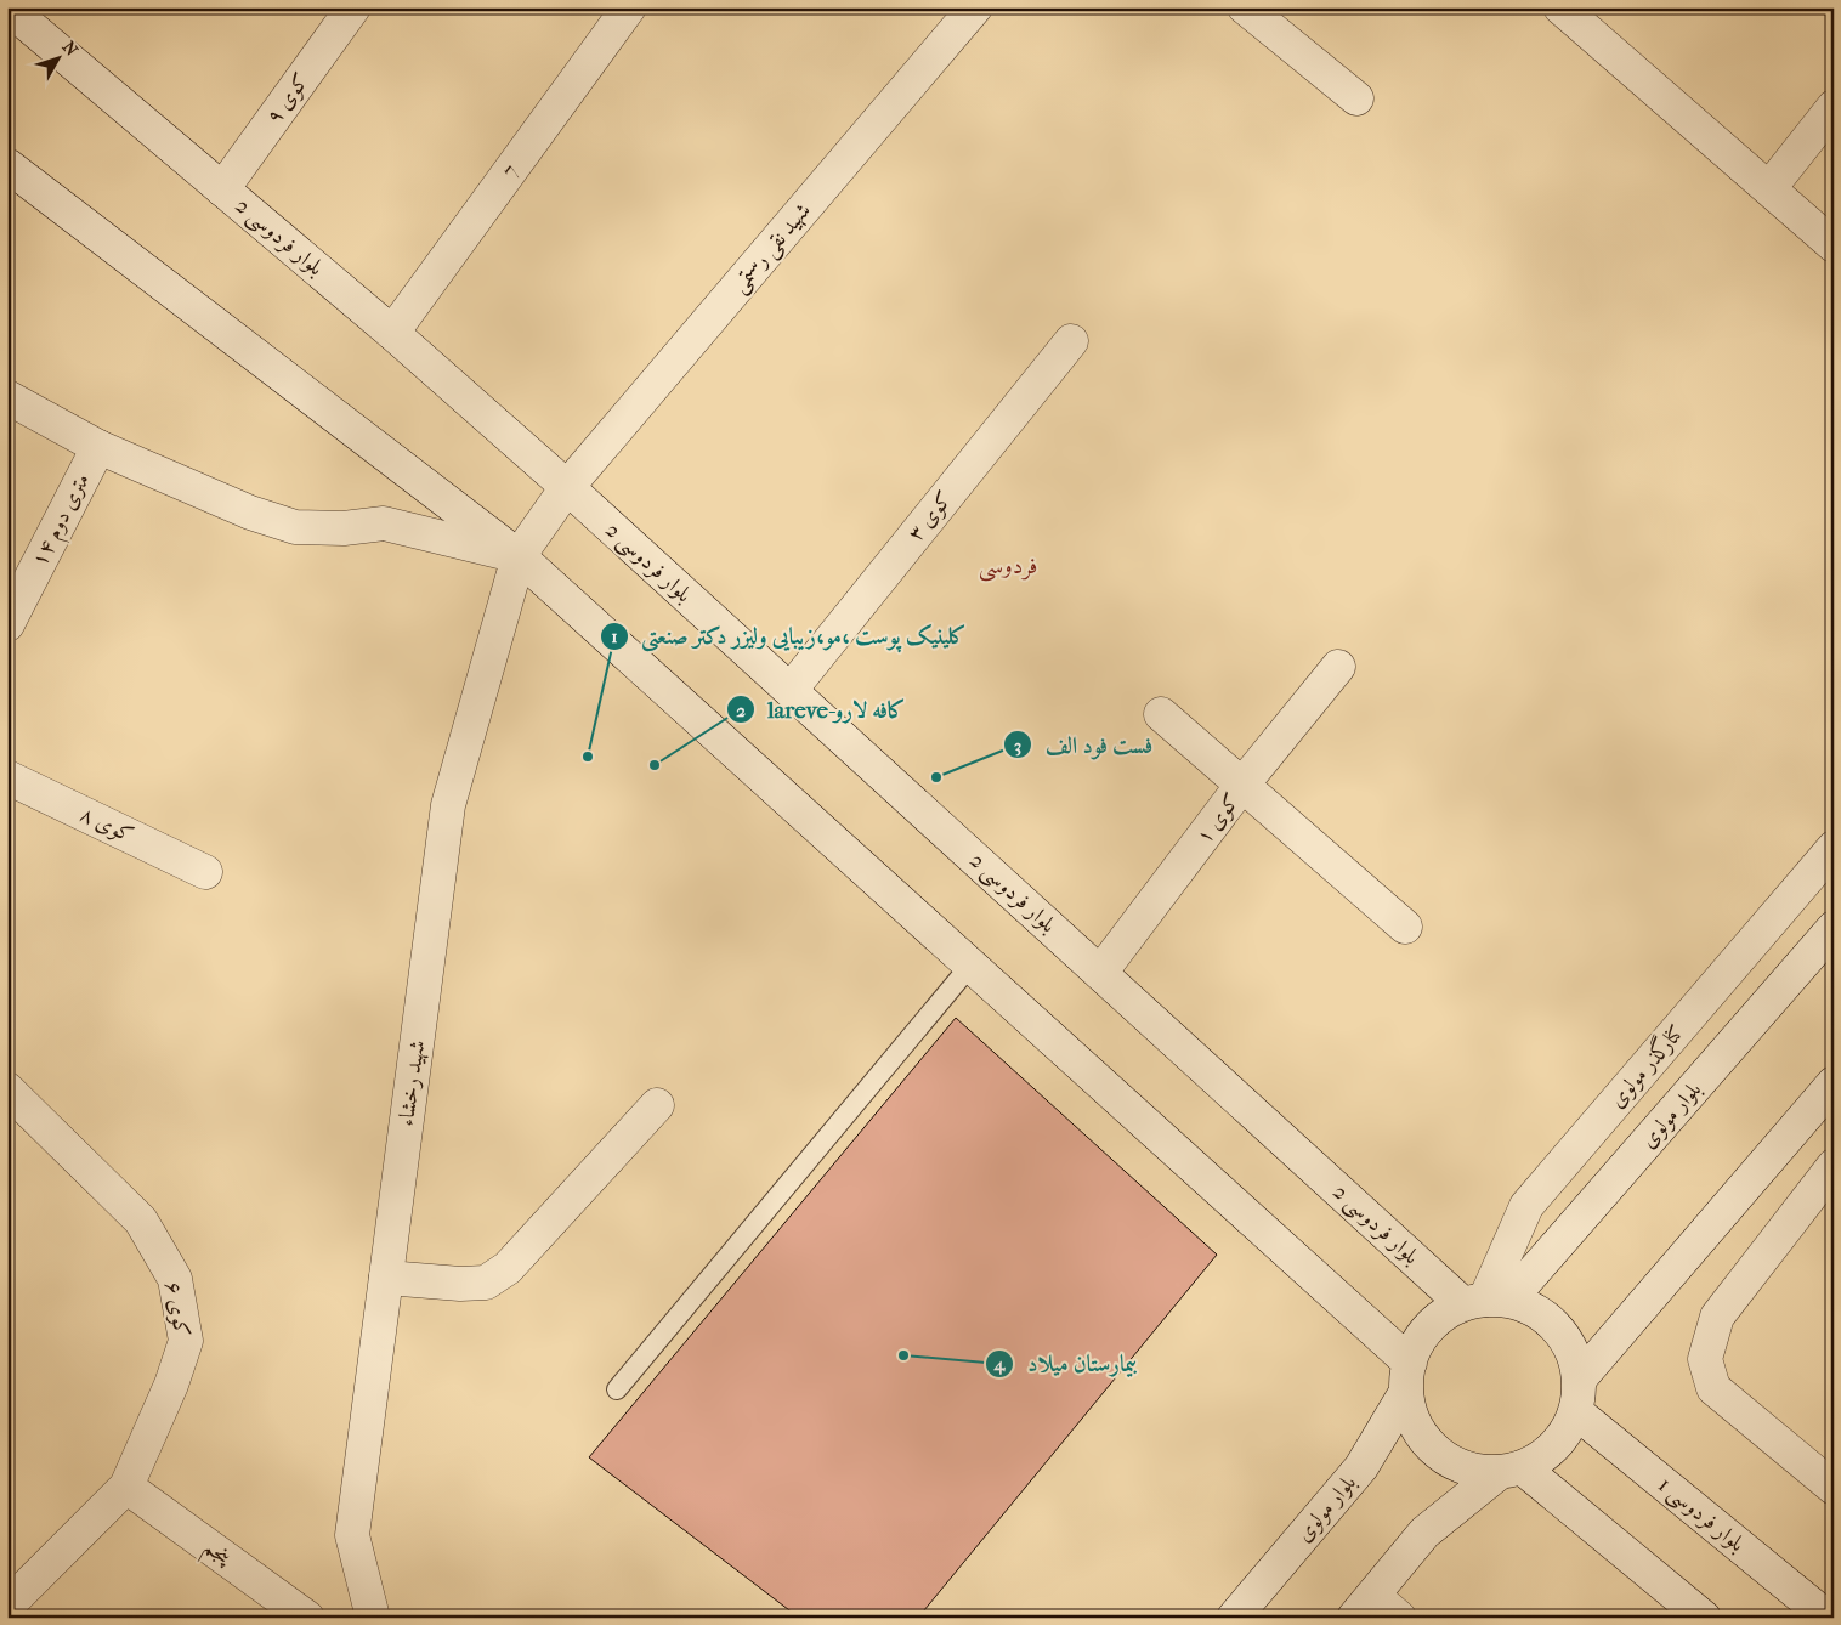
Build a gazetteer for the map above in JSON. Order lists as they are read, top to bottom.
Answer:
{
  "streets": {
    "street": [
      "کوی ۹",
      "7",
      "بلوار فردوسی 2",
      "شهید نقی رستمی",
      "کوی ۳",
      "۱۴ متری دوم",
      "کوی ۱",
      "کوی ۸",
      "کنارگذر مولوی",
      "شهید رخشاء",
      "بلوار مولوی",
      "کوی ۶",
      "بلوار فردوسی 1",
      "پنجم"
    ]
  },
  "crossings": [
    ["کوی ۹", "بلوار فردوسی 2"],
    ["7", "بلوار فردوسی 2"],
    ["بلوار فردوسی 2", "شهید نقی رستمی"],
    ["بلوار فردوسی 2", "کوی ۳"],
    ["بلوار فردوسی 2", "کوی ۱"],
    ["بلوار فردوسی 2", "کنارگذر مولوی"],
    ["بلوار فردوسی 2", "بلوار مولوی"],
    ["بلوار فردوسی 2", "بلوار فردوسی 1"],
    ["شهید نقی رستمی", "شهید رخشاء"],
    ["کنارگذر مولوی", "بلوار مولوی"],
    ["کنارگذر مولوی", "بلوار فردوسی 1"],
    ["بلوار مولوی", "بلوار فردوسی 1"],
    ["کوی ۶", "پنجم"]
  ],
  "districts": ["فردوسی"],
  "places": [
    "کلینیک پوست ،مو،زیبایی ولیزر دکتر صنعتی",
    "lareve-کافه لارو",
    "فست فود الف",
    "بیمارستان میلاد"
  ],
  "north": "top right"
}
